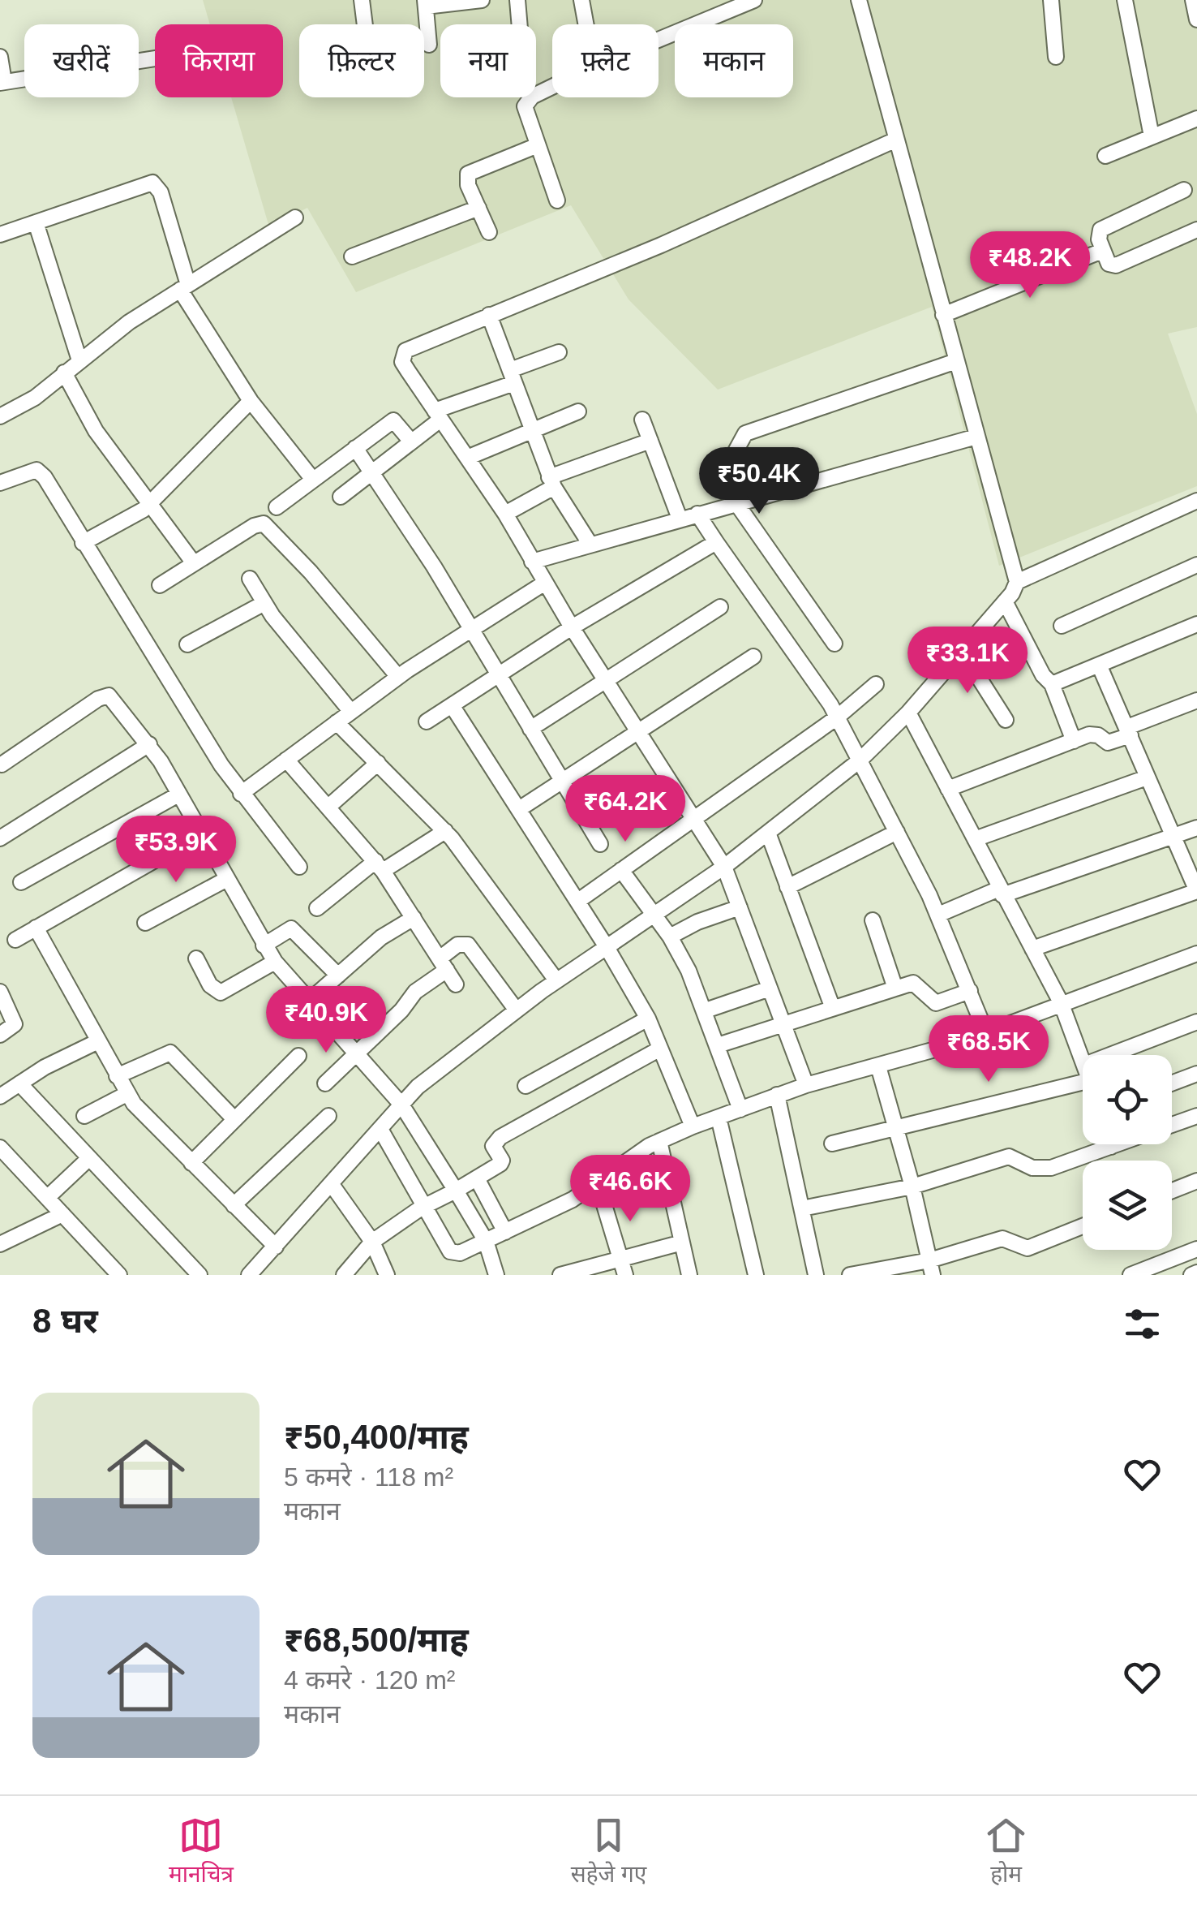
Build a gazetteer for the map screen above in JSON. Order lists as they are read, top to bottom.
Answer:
{
  "page": {
    "chip": [
      "खरीदें",
      "किराया",
      "फ़िल्टर",
      "नया",
      "फ़्लैट",
      "मकान"
    ],
    "price": [
      "₹48.2K",
      "₹50.4K",
      "₹33.1K",
      "₹64.2K",
      "₹53.9K",
      "₹40.9K",
      "₹68.5K",
      "₹46.6K"
    ],
    "heading": "8 घर",
    "list": [
      {
        "name": "₹50,400/माह",
        "note": "5 कमरे · 118 m² · मकान"
      },
      {
        "name": "₹68,500/माह",
        "note": "4 कमरे · 120 m² · मकान"
      }
    ],
    "tabs": ["मानचित्र", "सहेजे गए", "होम"]
  }
}
